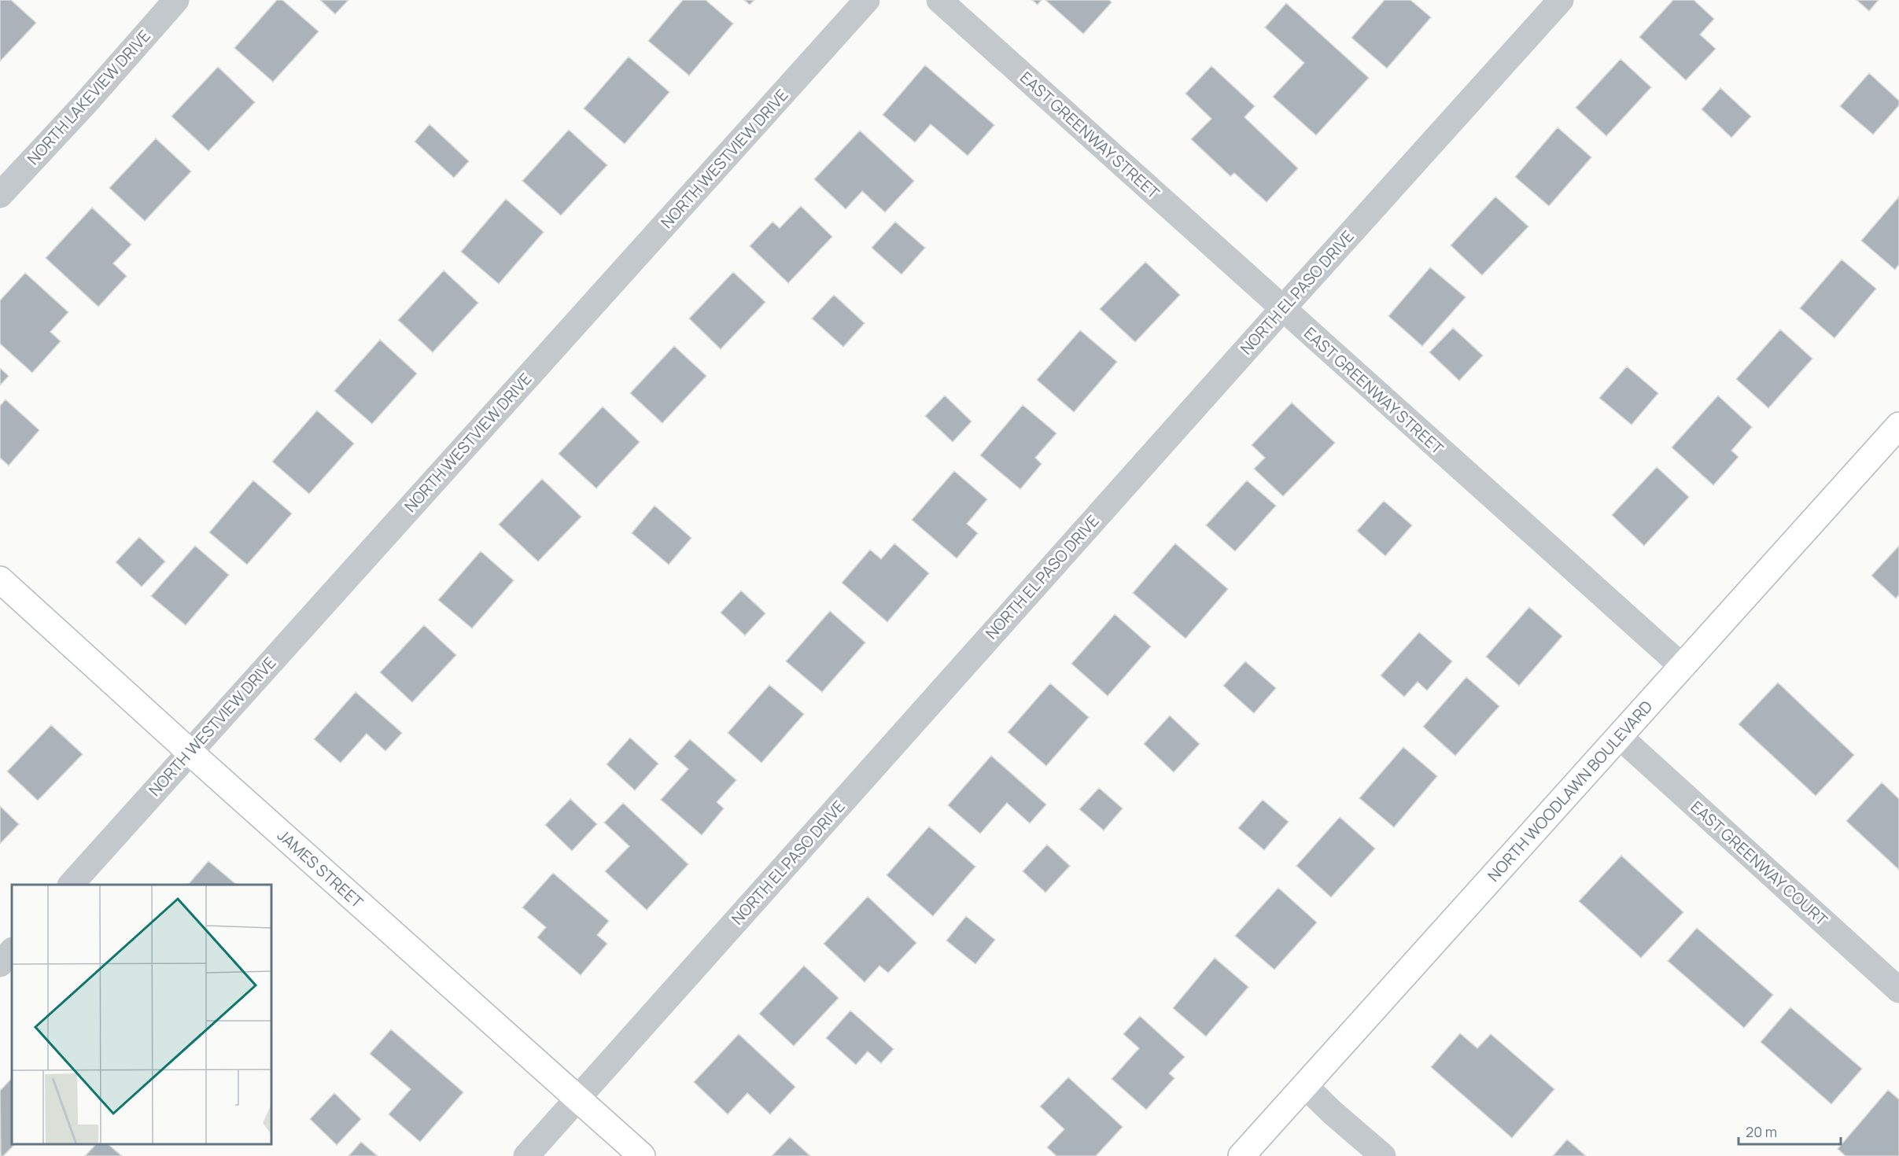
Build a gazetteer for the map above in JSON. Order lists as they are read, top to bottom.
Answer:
{
  "streets": {
    "street": [
      "NORTH LAKEVIEW DRIVE",
      "EAST GREENWAY STREET",
      "NORTH WESTVIEW DRIVE",
      "NORTH EL PASO DRIVE",
      "NORTH WOODLAWN BOULEVARD",
      "EAST GREENWAY COURT",
      "JAMES STREET"
    ]
  },
  "crossings": [
    ["EAST GREENWAY STREET", "NORTH EL PASO DRIVE"],
    ["EAST GREENWAY STREET", "NORTH WOODLAWN BOULEVARD"],
    ["NORTH WESTVIEW DRIVE", "JAMES STREET"],
    ["NORTH EL PASO DRIVE", "JAMES STREET"],
    ["NORTH WOODLAWN BOULEVARD", "EAST GREENWAY COURT"]
  ],
  "scale_bar": "20 m"
}
